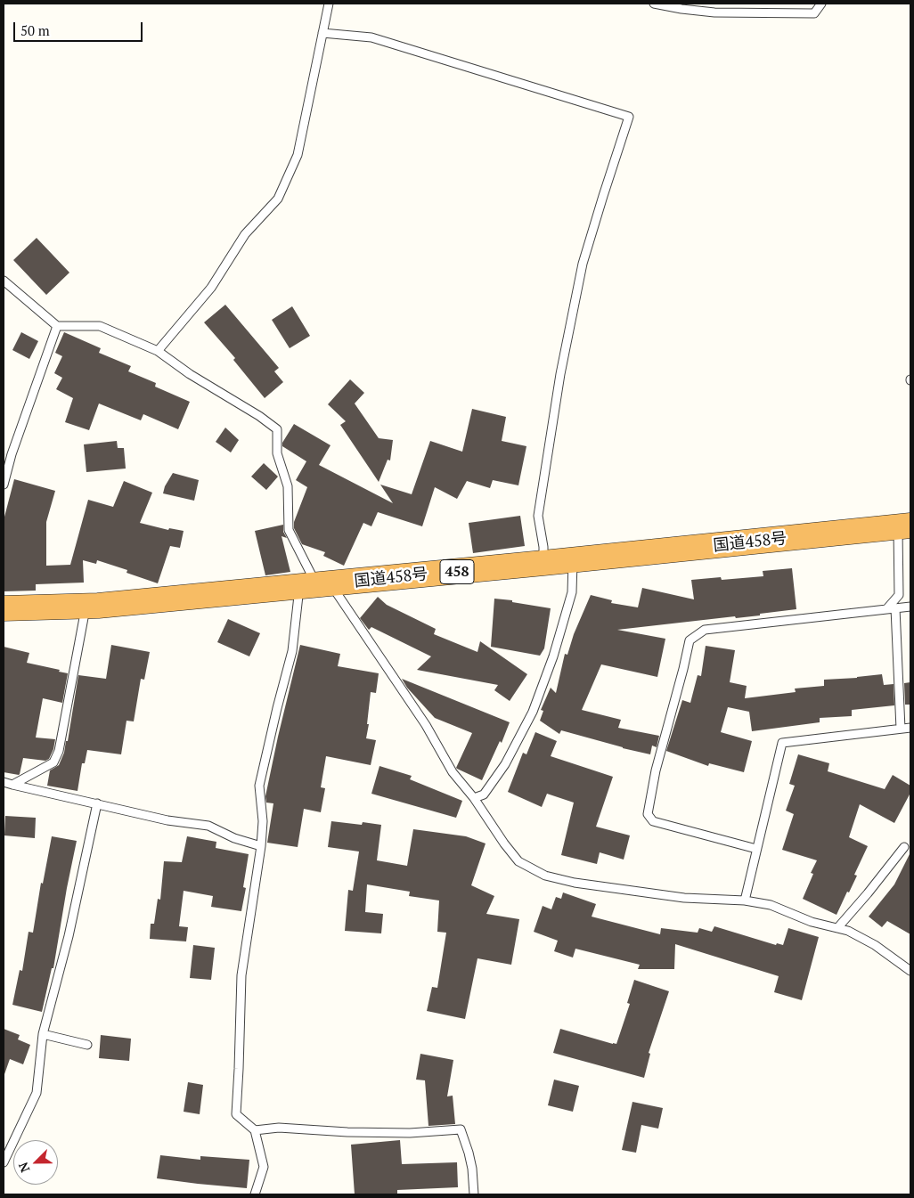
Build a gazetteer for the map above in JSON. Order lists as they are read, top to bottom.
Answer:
{
  "streets": {
    "highway": ["国道458号", "458"]
  },
  "scale_bar": "50 m",
  "north": "bottom left"
}
